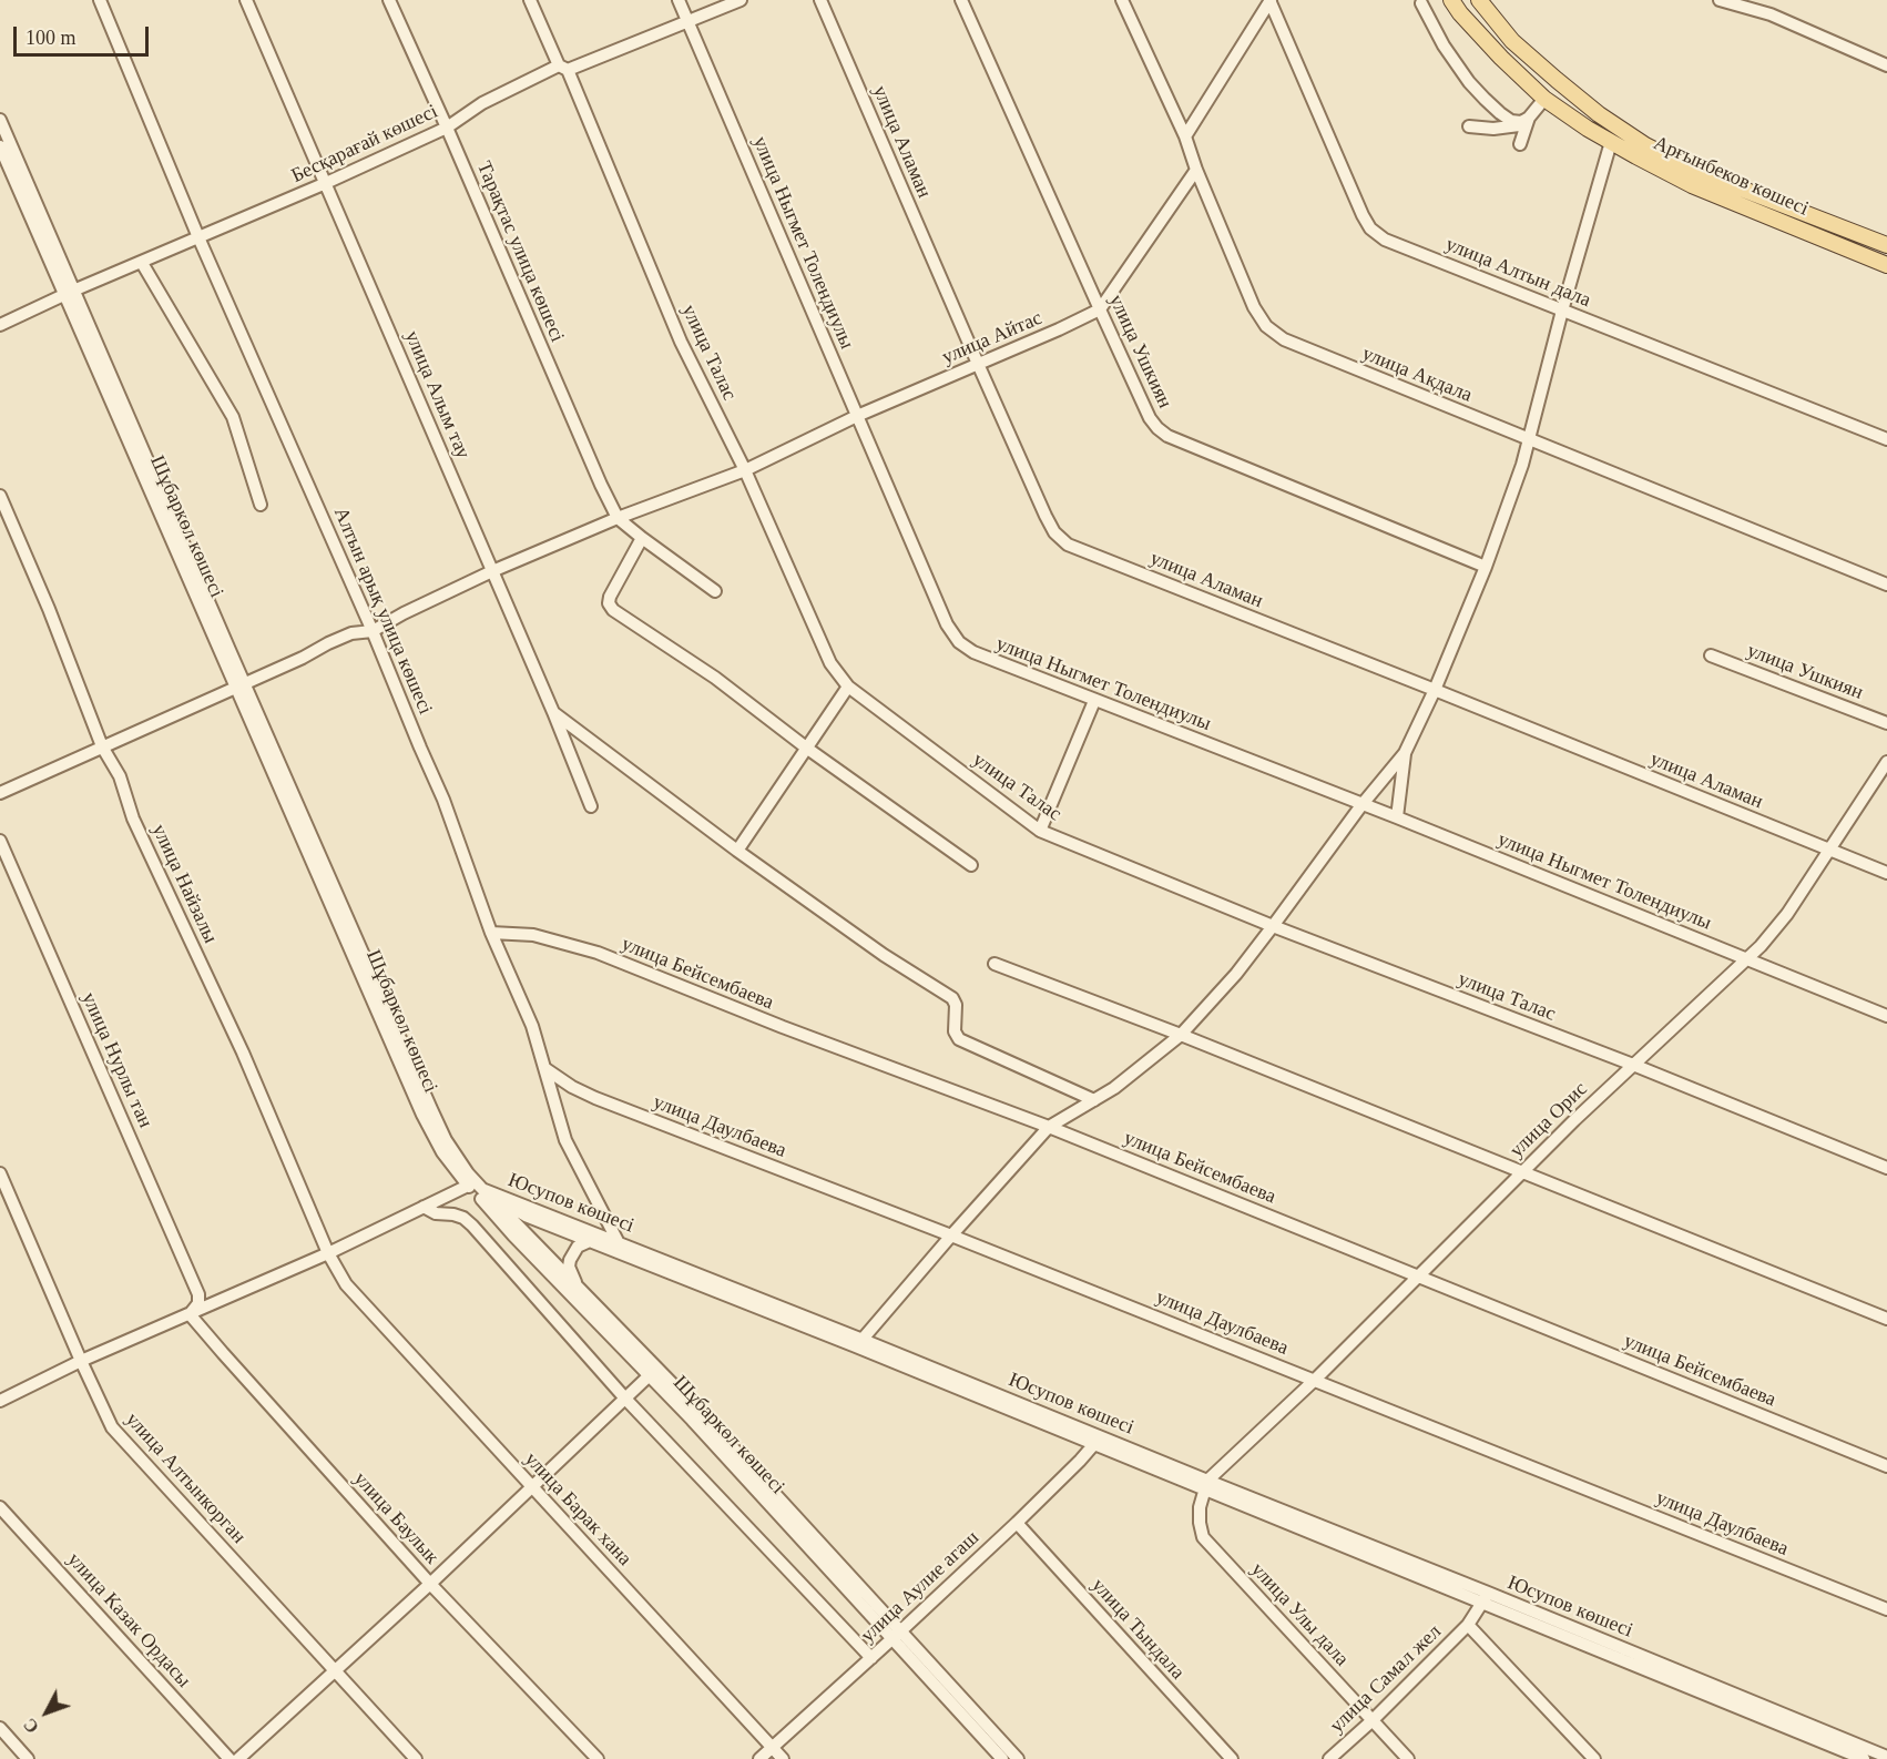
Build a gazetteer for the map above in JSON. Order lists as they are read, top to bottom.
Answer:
{
  "streets": {
    "main road": ["Арғынбеков көшесі"],
    "street": [
      "улица Аламан",
      "Бесқарағай көшесі",
      "улица Ныгмет Толендиулы",
      "Тарақтас улица көшесі",
      "улица Алтын дала",
      "улица Айтас",
      "улица Ушкиян",
      "улица Талас",
      "улица Акдала",
      "улица Алым тау",
      "Шұбаркөл көшесі",
      "Алтын арық улица көшесі",
      "улица Найзалы",
      "улица Бейсембаева",
      "улица Нурлы тан",
      "улица Орис",
      "улица Даулбаева",
      "Юсупов көшесі",
      "улица Алтынкорган",
      "улица Барак хана",
      "улица Баулык",
      "улица Аулие агаш",
      "улица Улы дала",
      "улица Казак Ордасы",
      "улица Тындала",
      "улица Самал жел"
    ]
  },
  "crossings": [
    ["улица Аламан", "улица Айтас"],
    ["улица Аламан", "улица Орис"],
    ["Бесқарағай көшесі", "улица Ныгмет Толендиулы"],
    ["Бесқарағай көшесі", "Тарақтас улица көшесі"],
    ["Бесқарағай көшесі", "улица Талас"],
    ["Бесқарағай көшесі", "улица Алым тау"],
    ["Бесқарағай көшесі", "Шұбаркөл көшесі"],
    ["Бесқарағай көшесі", "Алтын арық улица көшесі"],
    ["улица Ныгмет Толендиулы", "улица Айтас"],
    ["улица Ныгмет Толендиулы", "улица Орис"],
    ["Тарақтас улица көшесі", "улица Айтас"],
    ["улица Айтас", "улица Ушкиян"],
    ["улица Айтас", "улица Талас"],
    ["улица Айтас", "улица Акдала"],
    ["улица Айтас", "улица Алым тау"],
    ["улица Айтас", "Шұбаркөл көшесі"],
    ["улица Айтас", "Алтын арық улица көшесі"],
    ["улица Айтас", "улица Найзалы"],
    ["улица Талас", "улица Орис"],
    ["Шұбаркөл көшесі", "Юсупов көшесі"],
    ["Шұбаркөл көшесі", "улица Аулие агаш"],
    ["Алтын арық улица көшесі", "улица Бейсембаева"],
    ["Алтын арық улица көшесі", "улица Даулбаева"],
    ["Алтын арық улица көшесі", "Юсупов көшесі"],
    ["улица Найзалы", "улица Барак хана"],
    ["улица Бейсембаева", "улица Орис"],
    ["улица Нурлы тан", "улица Баулык"],
    ["улица Орис", "улица Даулбаева"],
    ["улица Орис", "Юсупов көшесі"],
    ["улица Орис", "улица Улы дала"],
    ["Юсупов көшесі", "улица Аулие агаш"],
    ["Юсупов көшесі", "улица Улы дала"],
    ["Юсупов көшесі", "улица Самал жел"],
    ["улица Барак хана", "улица Аулие агаш"],
    ["улица Аулие агаш", "улица Тындала"],
    ["улица Улы дала", "улица Самал жел"]
  ],
  "scale_bar": "100 m",
  "north": "bottom left"
}
